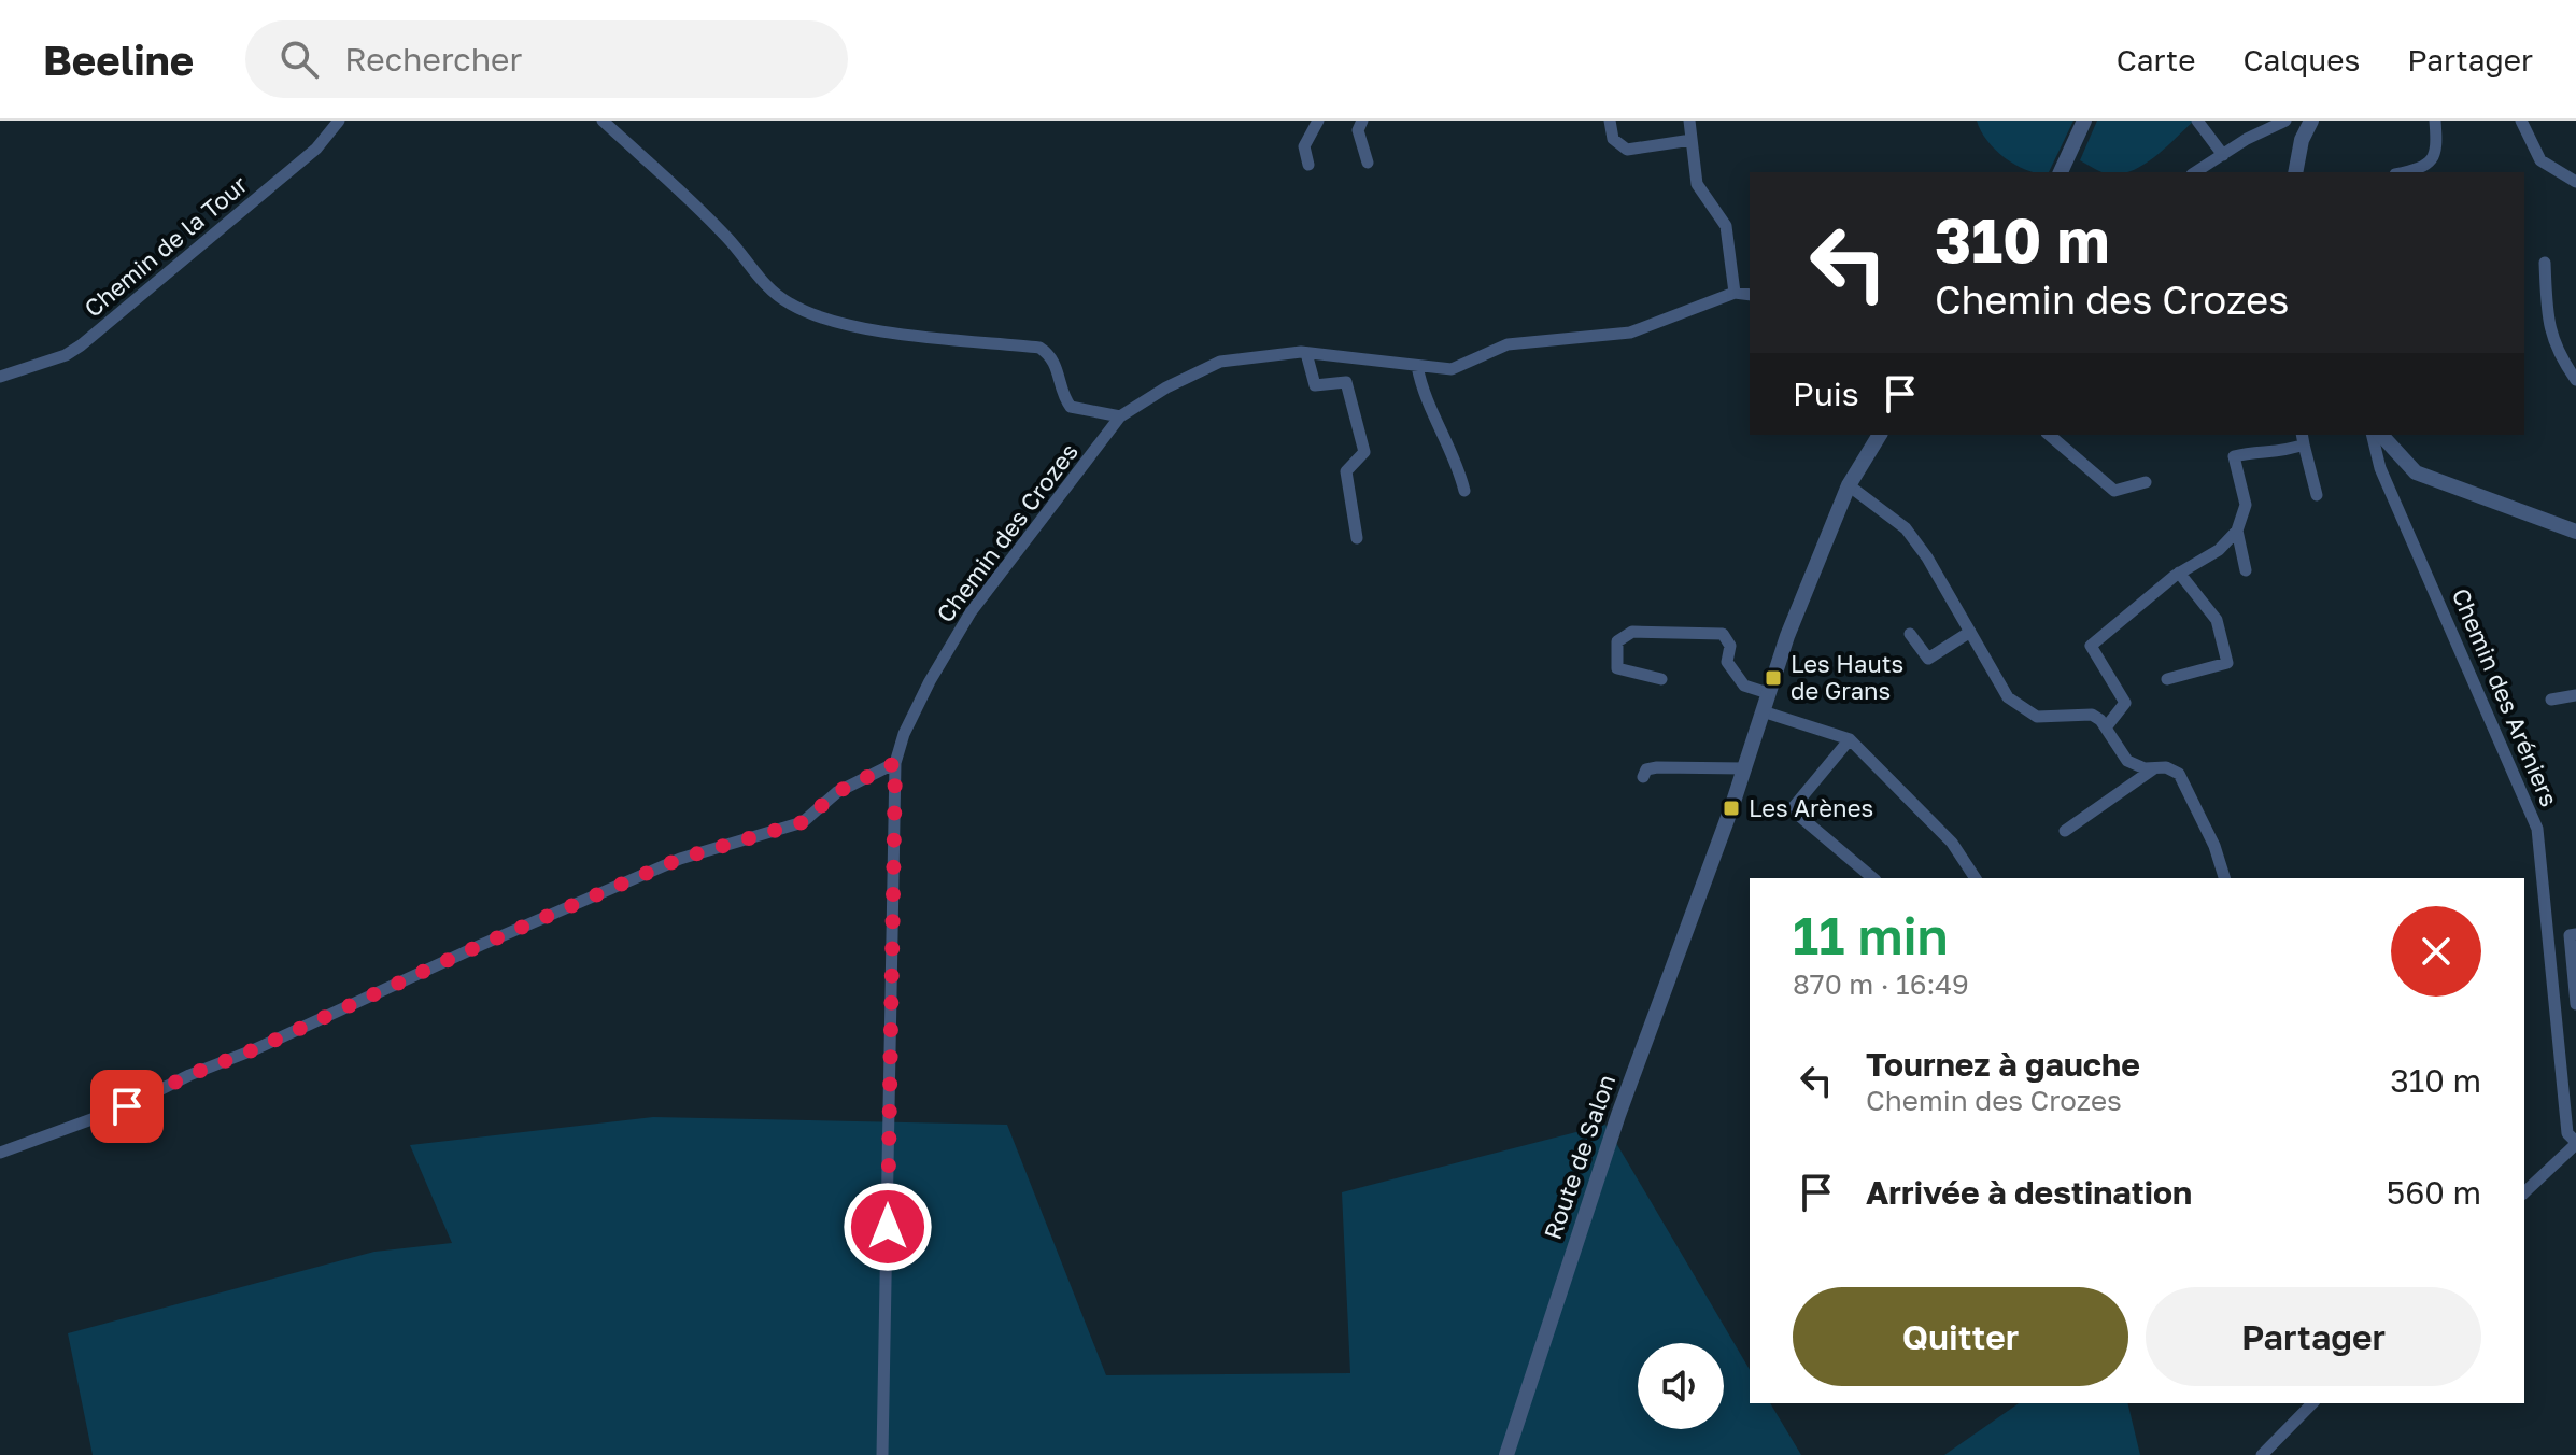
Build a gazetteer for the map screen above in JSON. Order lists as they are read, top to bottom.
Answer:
{
  "streets": {
    "street": [
      "Chemin de la Tour",
      "Chemin des Crozes",
      "Chemin des Aréniers",
      "Route de Salon"
    ]
  },
  "places": {
    "transit": ["Les Hauts de Grans", "Les Arènes"]
  },
  "page": {
    "header": "Beeline",
    "search": "Rechercher",
    "nav": ["Carte", "Calques", "Partager"],
    "turn": ["310 m", "Chemin des Crozes"],
    "then": "Puis",
    "heading": ["11 min", "870 m · 16:49"],
    "list": [
      {
        "name": "Tournez à gauche",
        "note": "Chemin des Crozes",
        "value": "310 m"
      },
      {
        "name": "Arrivée à destination",
        "value": "560 m"
      }
    ],
    "buttons": ["Quitter", "Partager"]
  }
}
